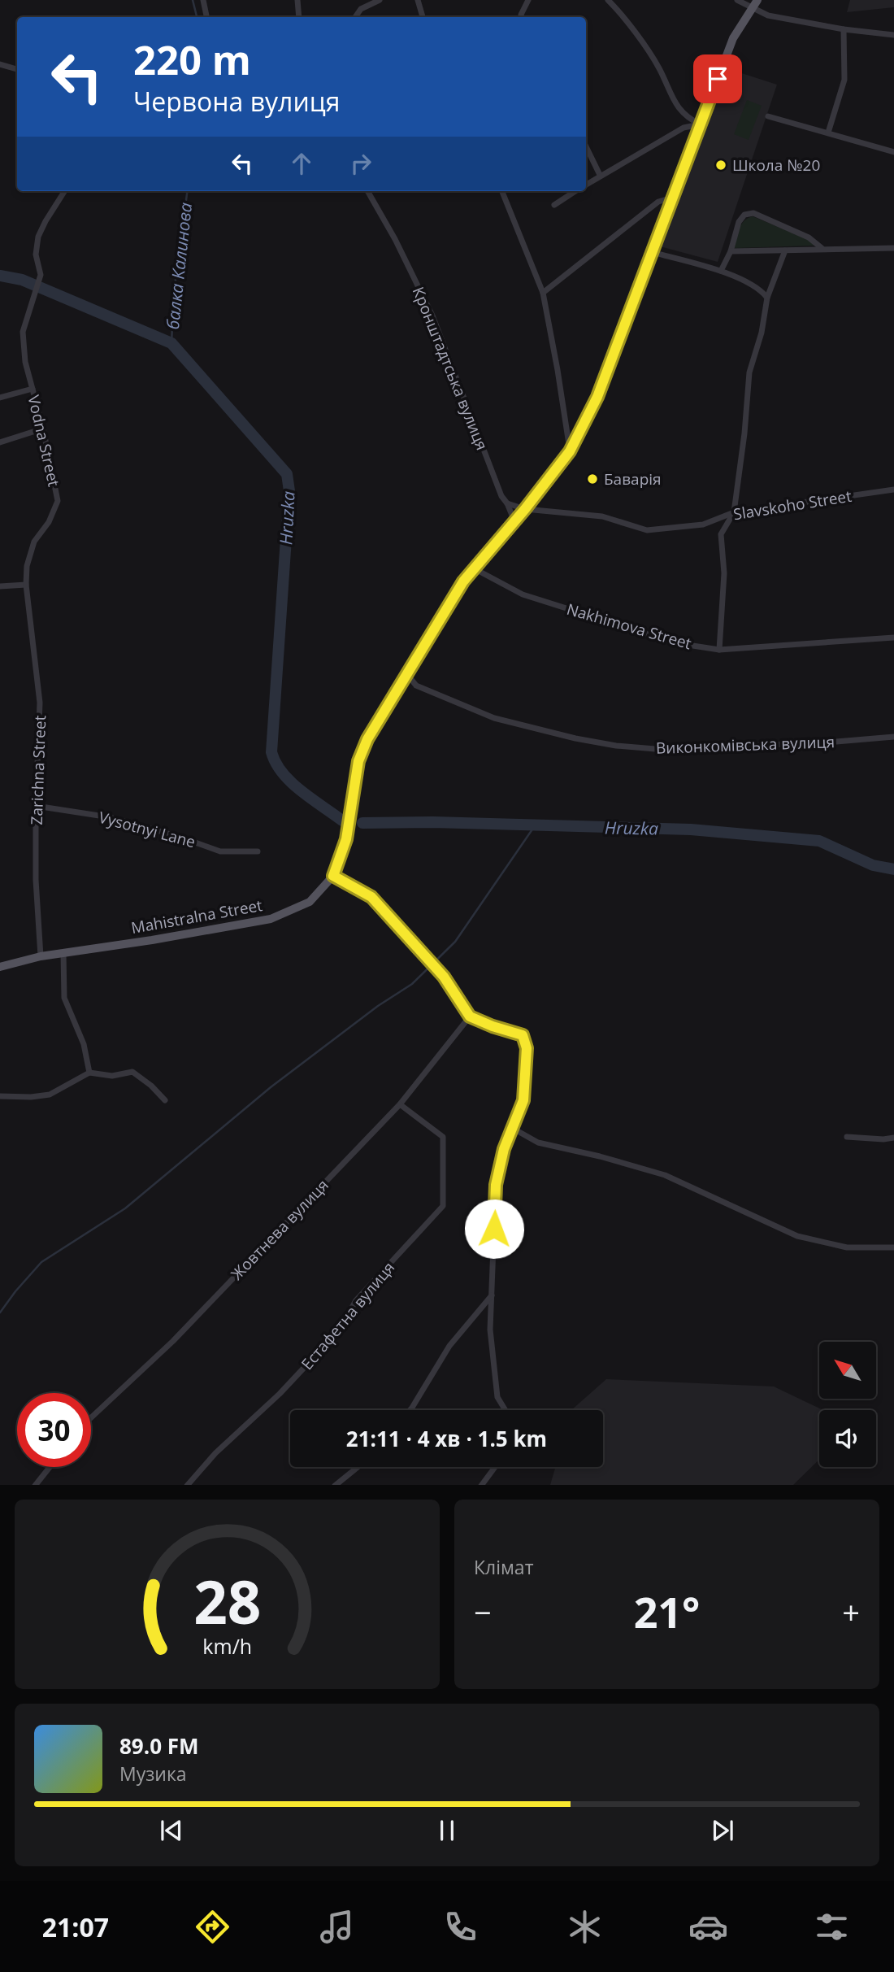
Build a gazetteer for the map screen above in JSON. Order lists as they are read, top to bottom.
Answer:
{
  "streets": {
    "main road": ["Mahistralna Street"],
    "street": [
      "Кронштадтська вулиця",
      "Vodna Street",
      "Slavskoho Street",
      "Nakhimova Street",
      "Виконкомівська вулиця",
      "Zarichna Street",
      "Vysotnyi Lane",
      "Жовтнева вулиця",
      "Естафетна вулиця"
    ]
  },
  "crossings": [
    ["Кронштадтська вулиця", "Slavskoho Street"],
    ["Кронштадтська вулиця", "Mahistralna Street"],
    ["Vodna Street", "Zarichna Street"],
    ["Slavskoho Street", "Mahistralna Street"],
    ["Nakhimova Street", "Mahistralna Street"],
    ["Виконкомівська вулиця", "Mahistralna Street"],
    ["Zarichna Street", "Vysotnyi Lane"],
    ["Zarichna Street", "Mahistralna Street"],
    ["Жовтнева вулиця", "Естафетна вулиця"]
  ],
  "water": ["балка Калинова", "Hruzka"],
  "places": ["Школа №20", "Баварія"],
  "north": "top left",
  "page": {
    "turn": ["220 m", "Червона вулиця"],
    "limit": "30",
    "trip": "21:11 · 4 хв · 1.5 km",
    "tile": "Клімат",
    "heat": ["−", "21°", "+"],
    "song": ["89.0 FM", "Музика"],
    "tabs": "21:07",
    "gauge": ["28", "km/h"]
  }
}
